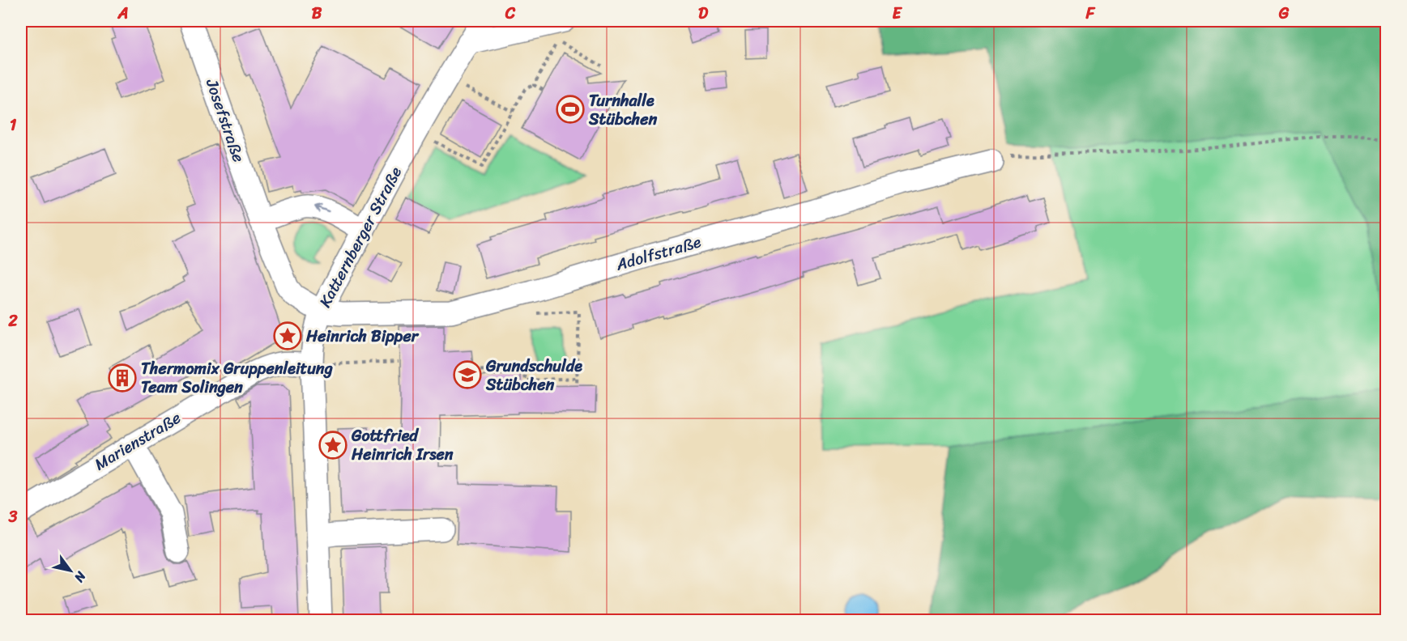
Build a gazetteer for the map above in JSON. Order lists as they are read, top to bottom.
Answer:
{
  "streets": {
    "street": [
      "Josefstraße",
      "Katternberger Straße",
      "Adolfstraße",
      "Marienstraße"
    ]
  },
  "crossings": [
    ["Josefstraße", "Katternberger Straße"],
    ["Josefstraße", "Adolfstraße"],
    ["Katternberger Straße", "Adolfstraße"],
    ["Katternberger Straße", "Marienstraße"]
  ],
  "places": {
    "sports": ["Turnhalle Stübchen"],
    "place": ["Heinrich Bipper", "Gottfried Heinrich Irsen"],
    "school or university": ["Grundschulde Stübchen"],
    "building": ["Thermomix Gruppenleitung Team Solingen"]
  },
  "north": "bottom right",
  "grid": {
    "columns": [
      "A",
      "B",
      "C",
      "D",
      "E",
      "F",
      "G"
    ],
    "rows": ["1", "2", "3"]
  }
}
